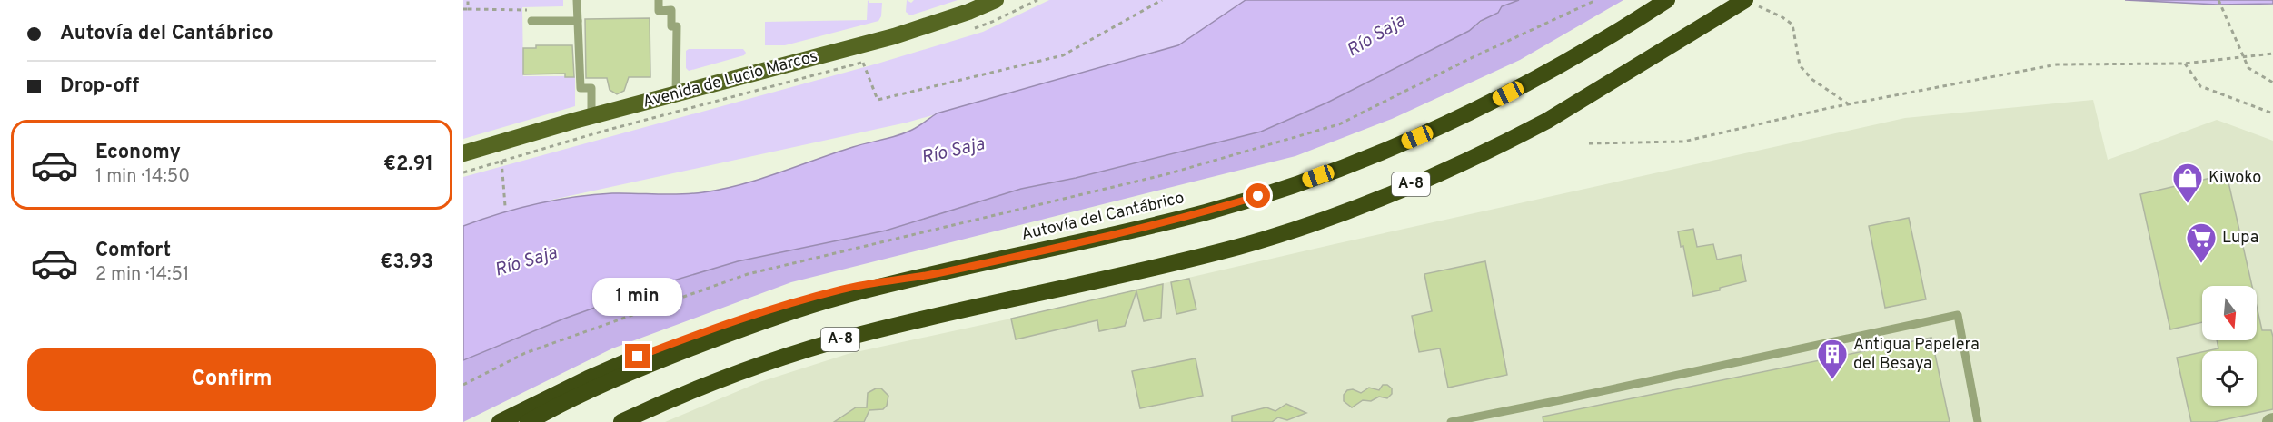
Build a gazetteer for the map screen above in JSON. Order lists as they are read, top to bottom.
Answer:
{
  "streets": {
    "highway": ["A-8", "Autovía del Cantábrico"],
    "main road": ["Avenida de Lucio Marcos"]
  },
  "water": ["Río Saja"],
  "places": {
    "shop": ["Kiwoko"],
    "supermarket": ["Lupa"],
    "building": ["Antigua Papelera del Besaya"]
  },
  "north": "bottom",
  "page": {
    "banner": ["Autovía del Cantábrico", "Drop-off"],
    "list": [
      {
        "name": "Economy",
        "note": "1 min · 14:50",
        "value": "€2.91"
      },
      {
        "name": "Comfort",
        "note": "2 min · 14:51",
        "value": "€3.93"
      }
    ],
    "bubble": "1 min",
    "buttons": "Confirm"
  }
}
